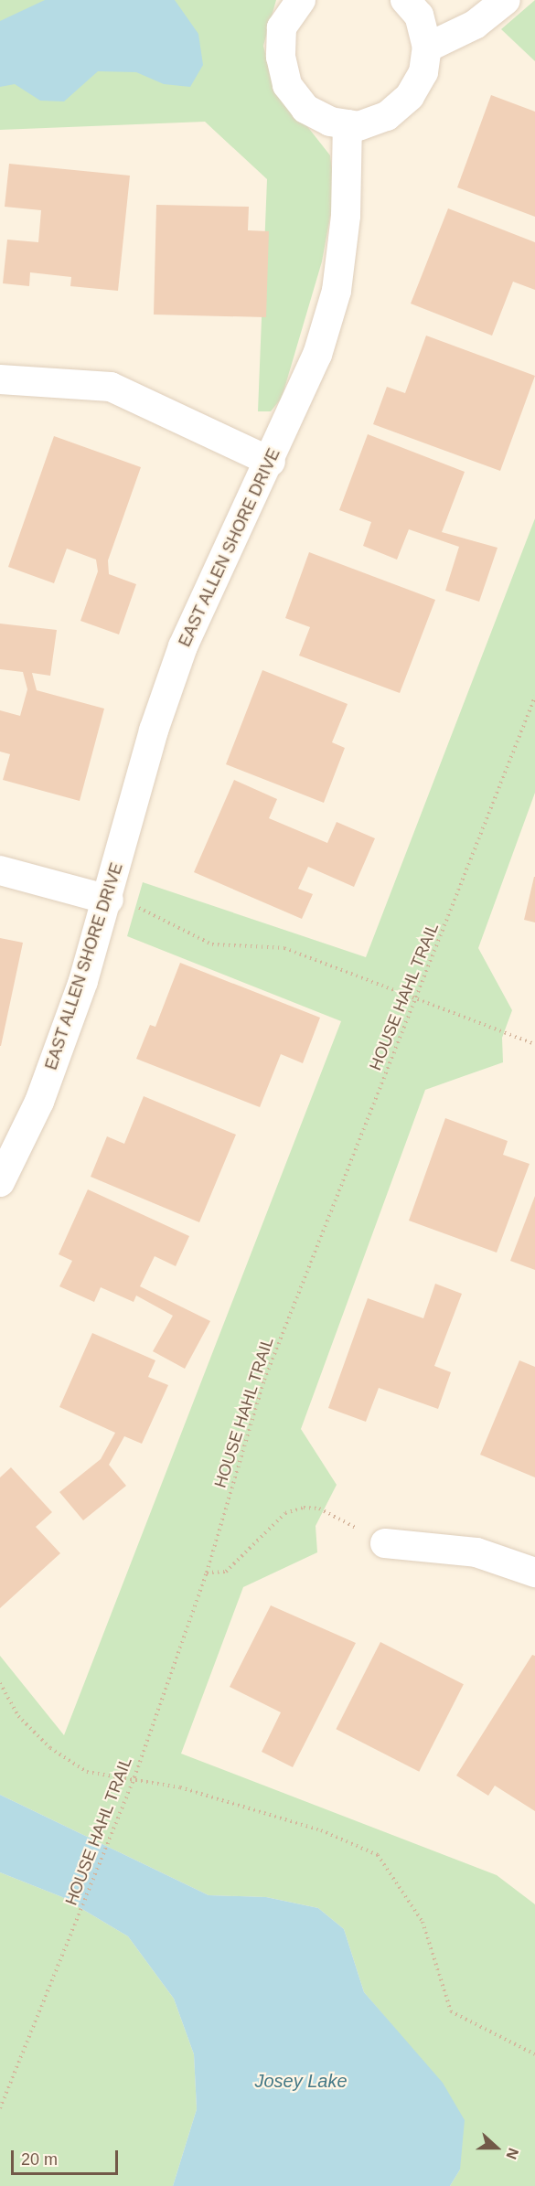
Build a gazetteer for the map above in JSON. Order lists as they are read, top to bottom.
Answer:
{
  "streets": {
    "street": ["EAST ALLEN SHORE DRIVE"],
    "path": ["HOUSE HAHL TRAIL"]
  },
  "water": ["Josey Lake"],
  "scale_bar": "20 m",
  "north": "right"
}
